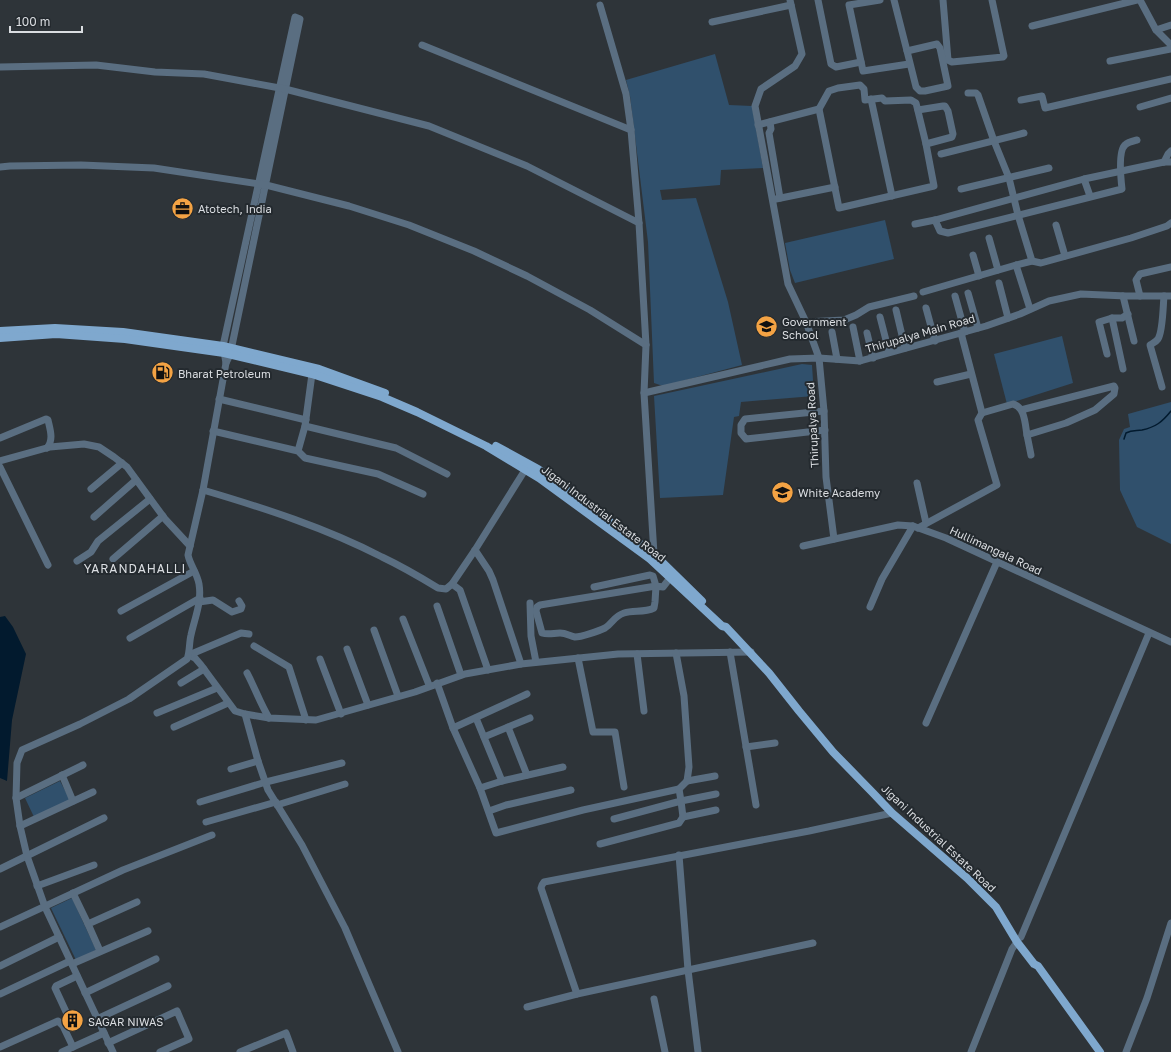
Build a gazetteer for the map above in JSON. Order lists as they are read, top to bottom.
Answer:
{
  "streets": {
    "main road": ["Jigani Industrial Estate Road"],
    "street": ["Thirupalya Main Road", "Thirupalya Road", "Hullimangala Road"]
  },
  "crossings": [
    ["Thirupalya Main Road", "Thirupalya Road"],
    ["Thirupalya Road", "Hullimangala Road"]
  ],
  "districts": ["YARANDAHALLI"],
  "places": {
    "office": ["Atotech, India"],
    "school or university": ["Government School", "White Academy"],
    "fuel station": ["Bharat Petroleum"],
    "building": ["SAGAR NIWAS"]
  },
  "scale_bar": "100 m"
}
